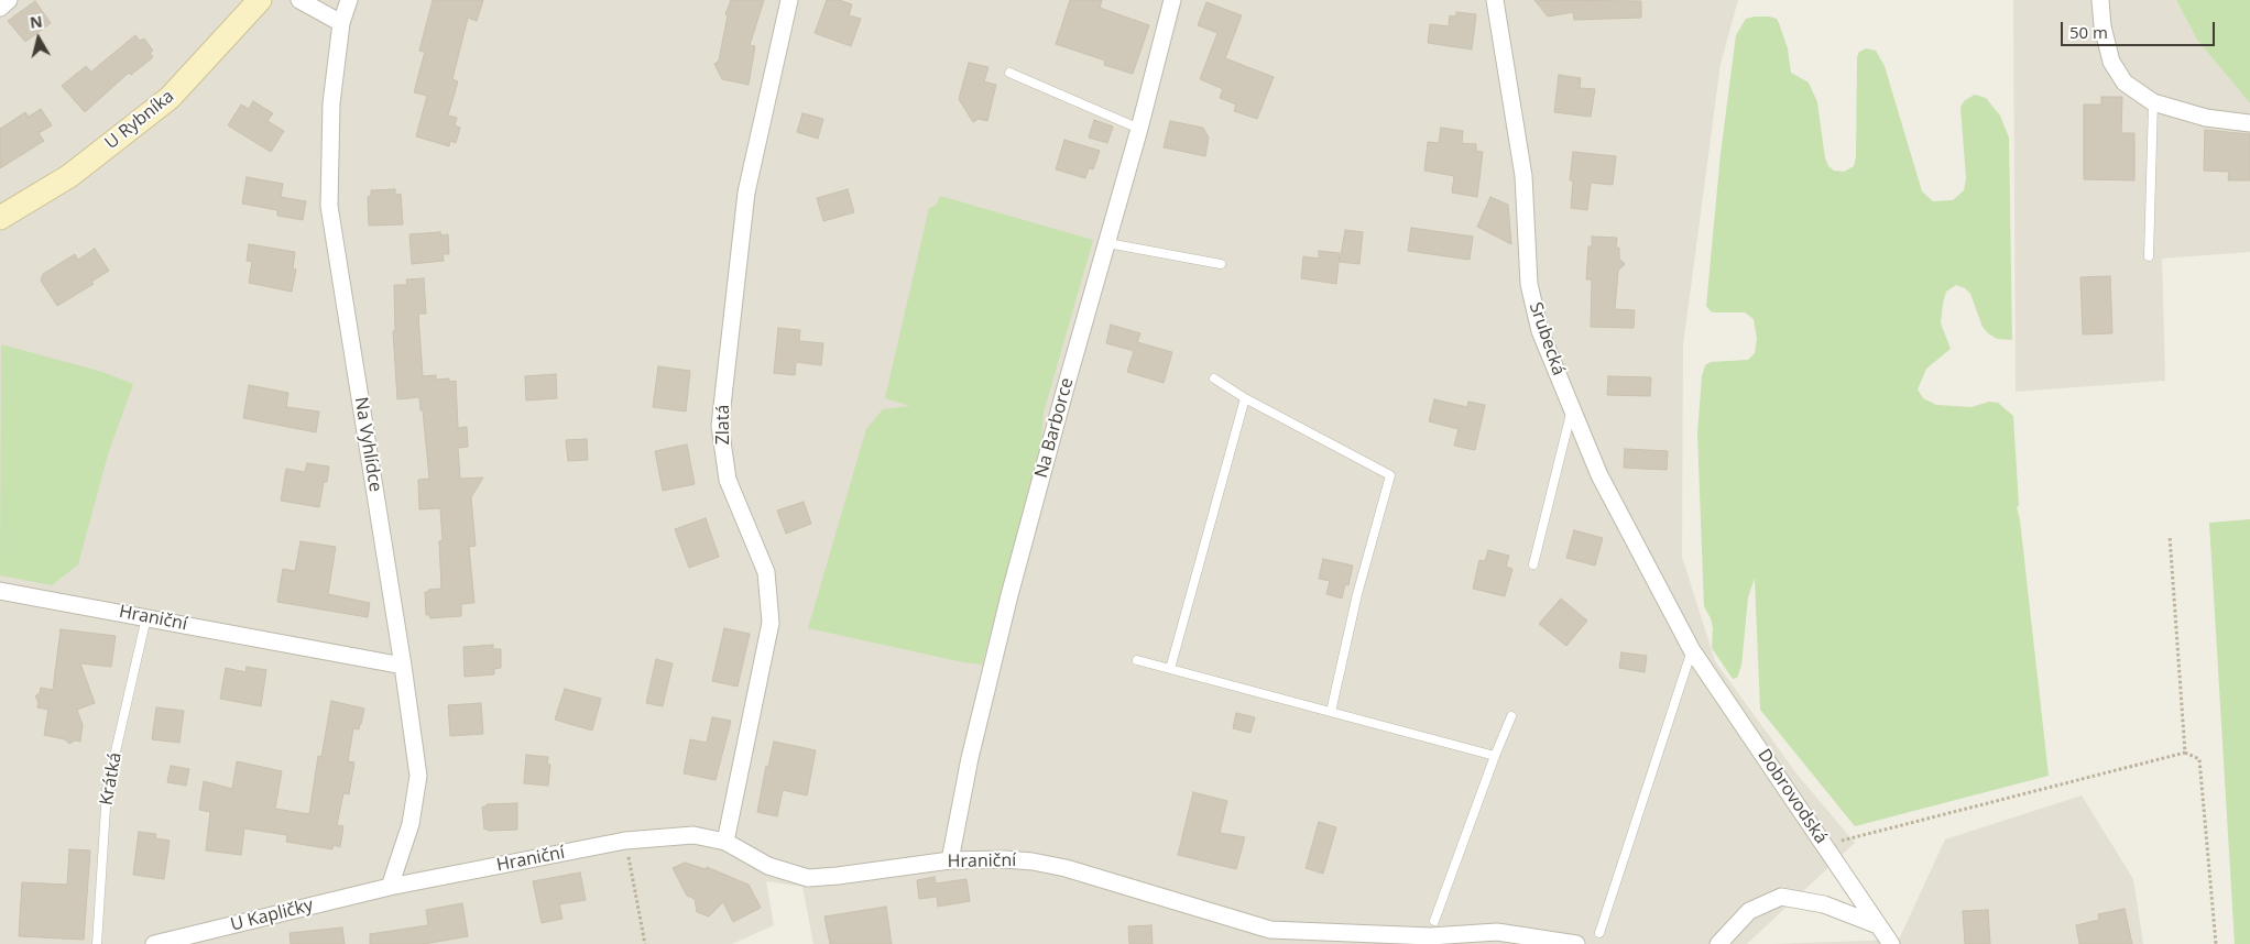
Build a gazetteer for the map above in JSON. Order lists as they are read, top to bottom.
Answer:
{
  "streets": {
    "street": [
      "U Rybníka",
      "Srubecká",
      "Zlatá",
      "Na Barborce",
      "Na Vyhlídce",
      "Hraniční",
      "Dobrovodská",
      "U Kapličky"
    ],
    "lane": ["Krátká"]
  },
  "crossings": [
    ["Srubecká", "Dobrovodská"],
    ["Zlatá", "Hraniční"],
    ["Na Barborce", "Hraniční"],
    ["Na Vyhlídce", "Hraniční"],
    ["Na Vyhlídce", "U Kapličky"],
    ["Hraniční", "Krátká"],
    ["Hraniční", "U Kapličky"]
  ],
  "scale_bar": "50 m",
  "north": "top"
}
